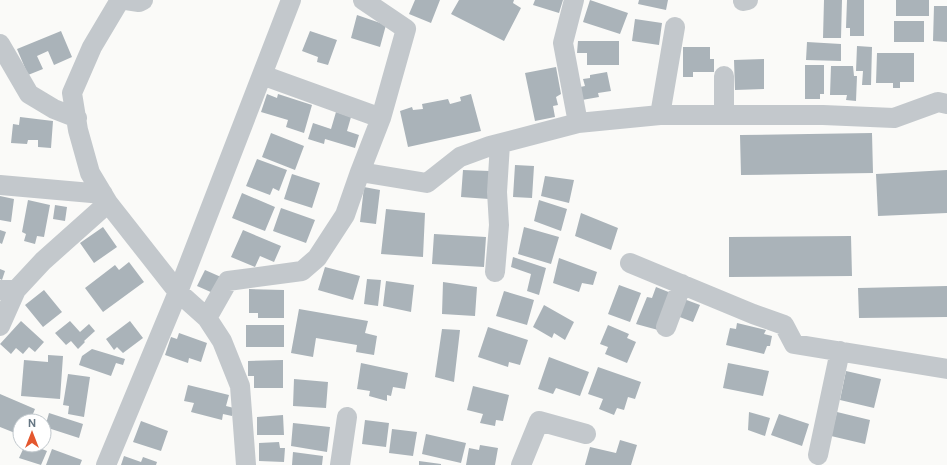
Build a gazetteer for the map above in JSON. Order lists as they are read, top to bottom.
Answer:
{
  "north": "top"
}
